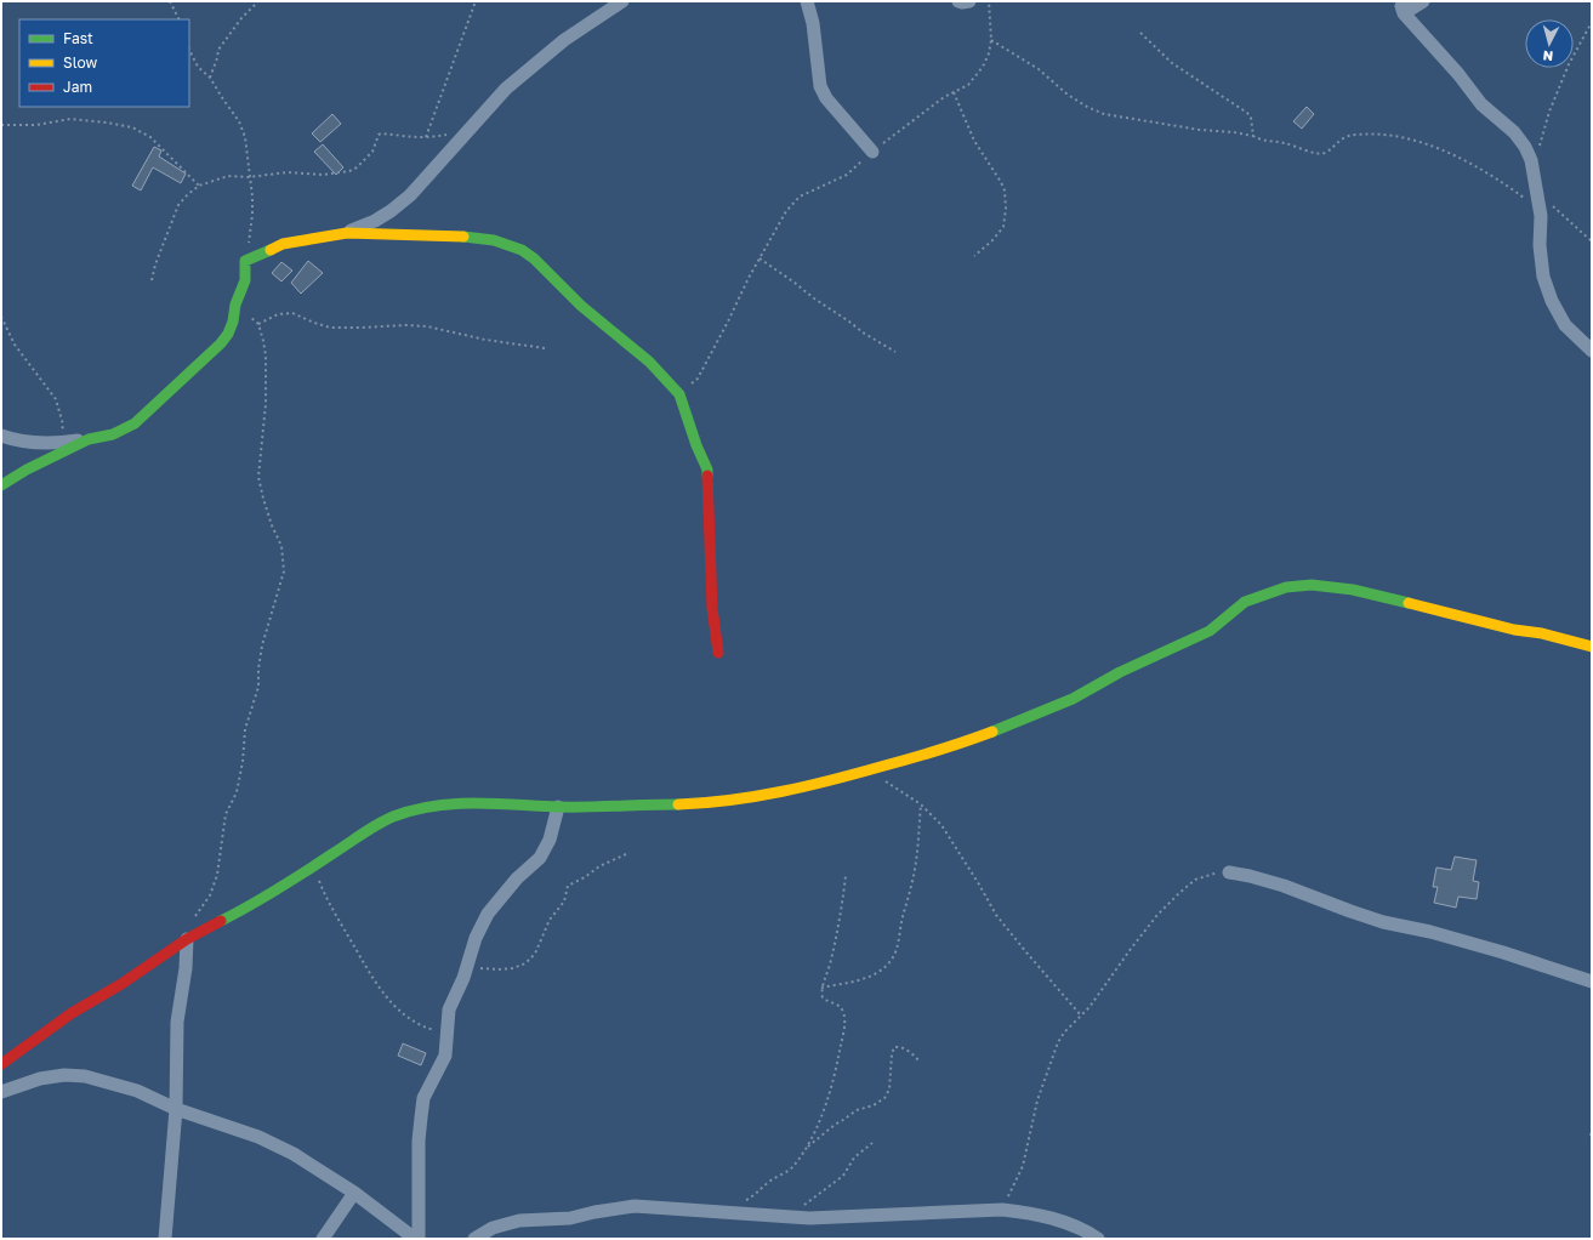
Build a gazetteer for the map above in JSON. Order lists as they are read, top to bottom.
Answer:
{
  "legend": ["Fast", "Slow", "Jam"],
  "north": "bottom"
}
